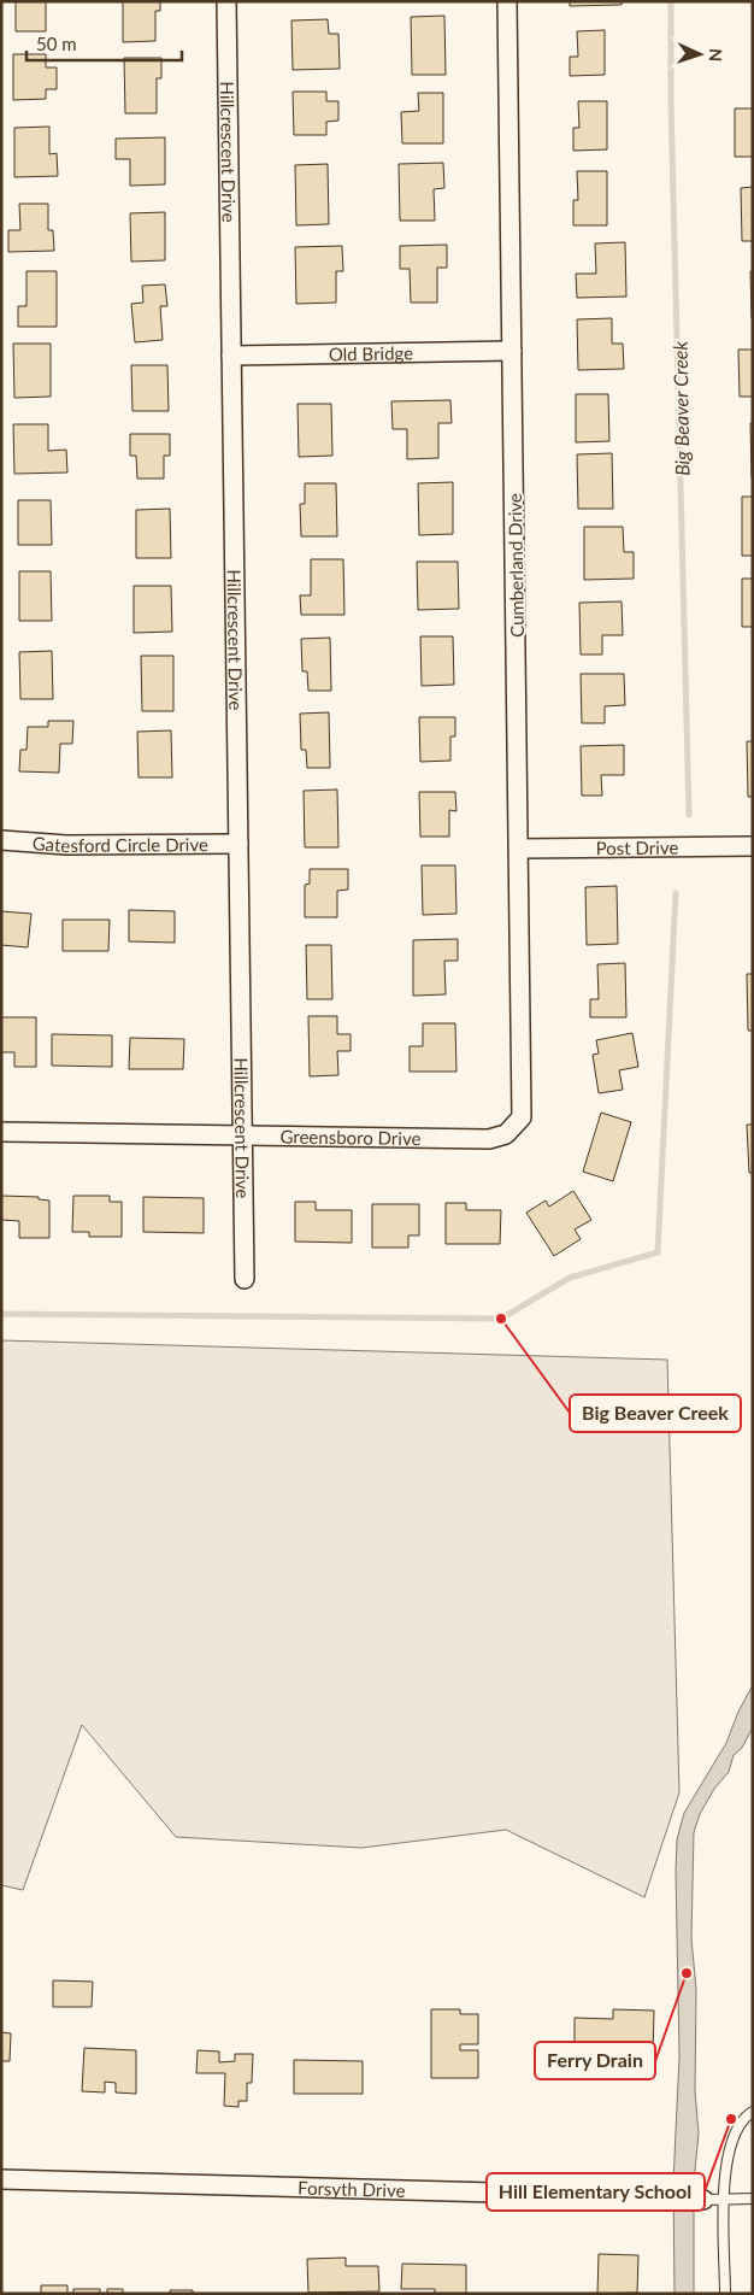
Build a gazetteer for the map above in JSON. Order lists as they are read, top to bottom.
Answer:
{
  "streets": {
    "street": [
      "Hillcrescent Drive",
      "Old Bridge",
      "Cumberland Drive",
      "Gatesford Circle Drive",
      "Post Drive",
      "Greensboro Drive",
      "Forsyth Drive"
    ]
  },
  "crossings": [
    ["Hillcrescent Drive", "Old Bridge"],
    ["Hillcrescent Drive", "Gatesford Circle Drive"],
    ["Hillcrescent Drive", "Greensboro Drive"],
    ["Old Bridge", "Cumberland Drive"],
    ["Cumberland Drive", "Post Drive"],
    ["Cumberland Drive", "Greensboro Drive"]
  ],
  "water": ["Big Beaver Creek"],
  "places": ["Big Beaver Creek", "Ferry Drain", "Hill Elementary School"],
  "scale_bar": "50 m",
  "north": "right"
}
